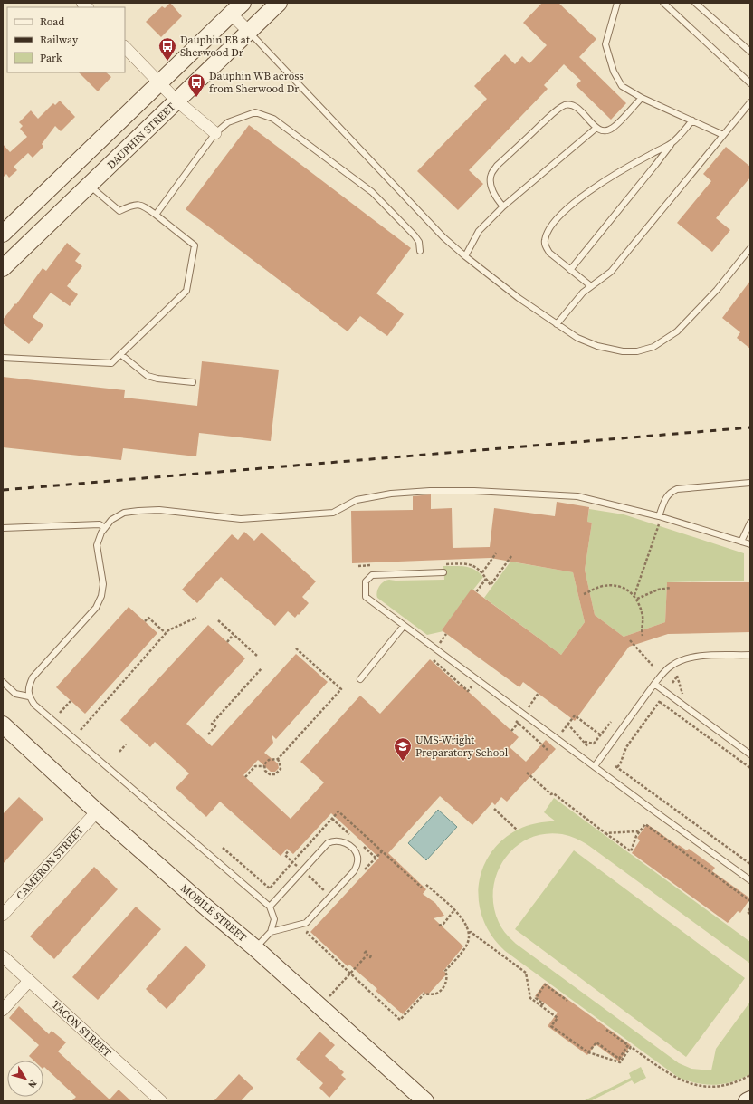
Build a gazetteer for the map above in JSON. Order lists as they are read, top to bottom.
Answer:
{
  "streets": {
    "main road": ["DAUPHIN STREET", "MOBILE STREET"],
    "street": ["CAMERON STREET", "TACON STREET"]
  },
  "crossings": [
    ["CAMERON STREET", "MOBILE STREET"]
  ],
  "places": {
    "bus stop": ["Dauphin EB at Sherwood Dr", "Dauphin WB across from Sherwood Dr"],
    "school or university": ["UMS-Wright Preparatory School"]
  },
  "legend": ["Road", "Railway", "Park"],
  "north": "bottom right"
}
